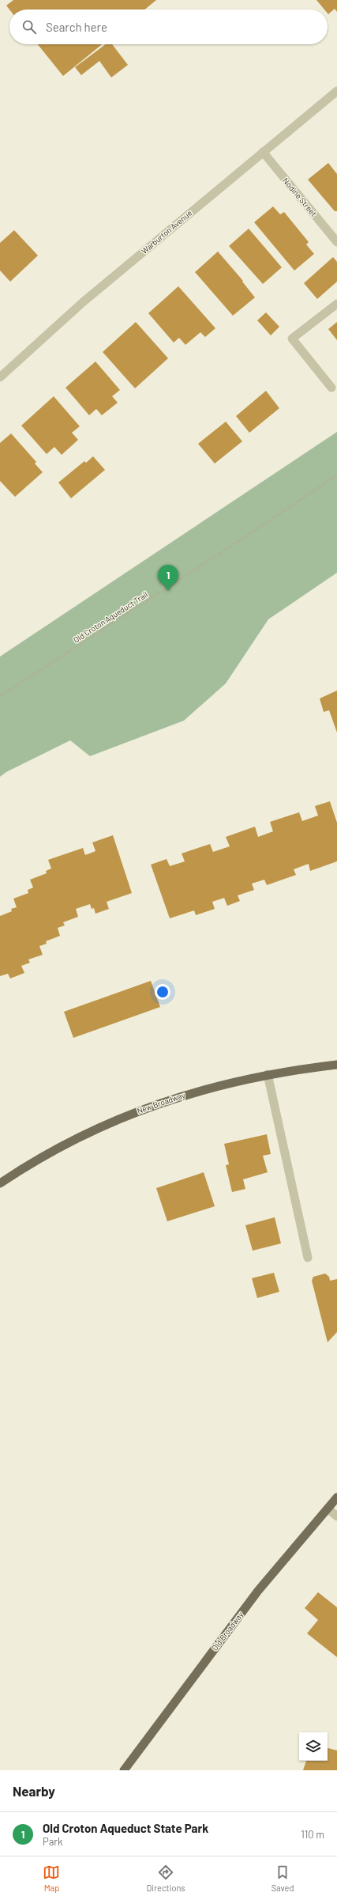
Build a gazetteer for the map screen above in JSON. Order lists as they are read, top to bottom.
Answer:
{
  "streets": {
    "main road": ["New Broadway", "Old Broadway"],
    "street": ["Nodine Street", "Warburton Avenue"],
    "path": ["Old Croton Aqueduct Trail"]
  },
  "crossings": [
    ["Nodine Street", "Warburton Avenue"]
  ],
  "page": {
    "search": "Search here",
    "pins": "1",
    "heading": "Nearby",
    "list": [
      {
        "mark": "1",
        "name": "Old Croton Aqueduct State Park",
        "note": "Park",
        "value": "110 m"
      }
    ],
    "nav": ["Map", "Directions", "Saved"]
  }
}
